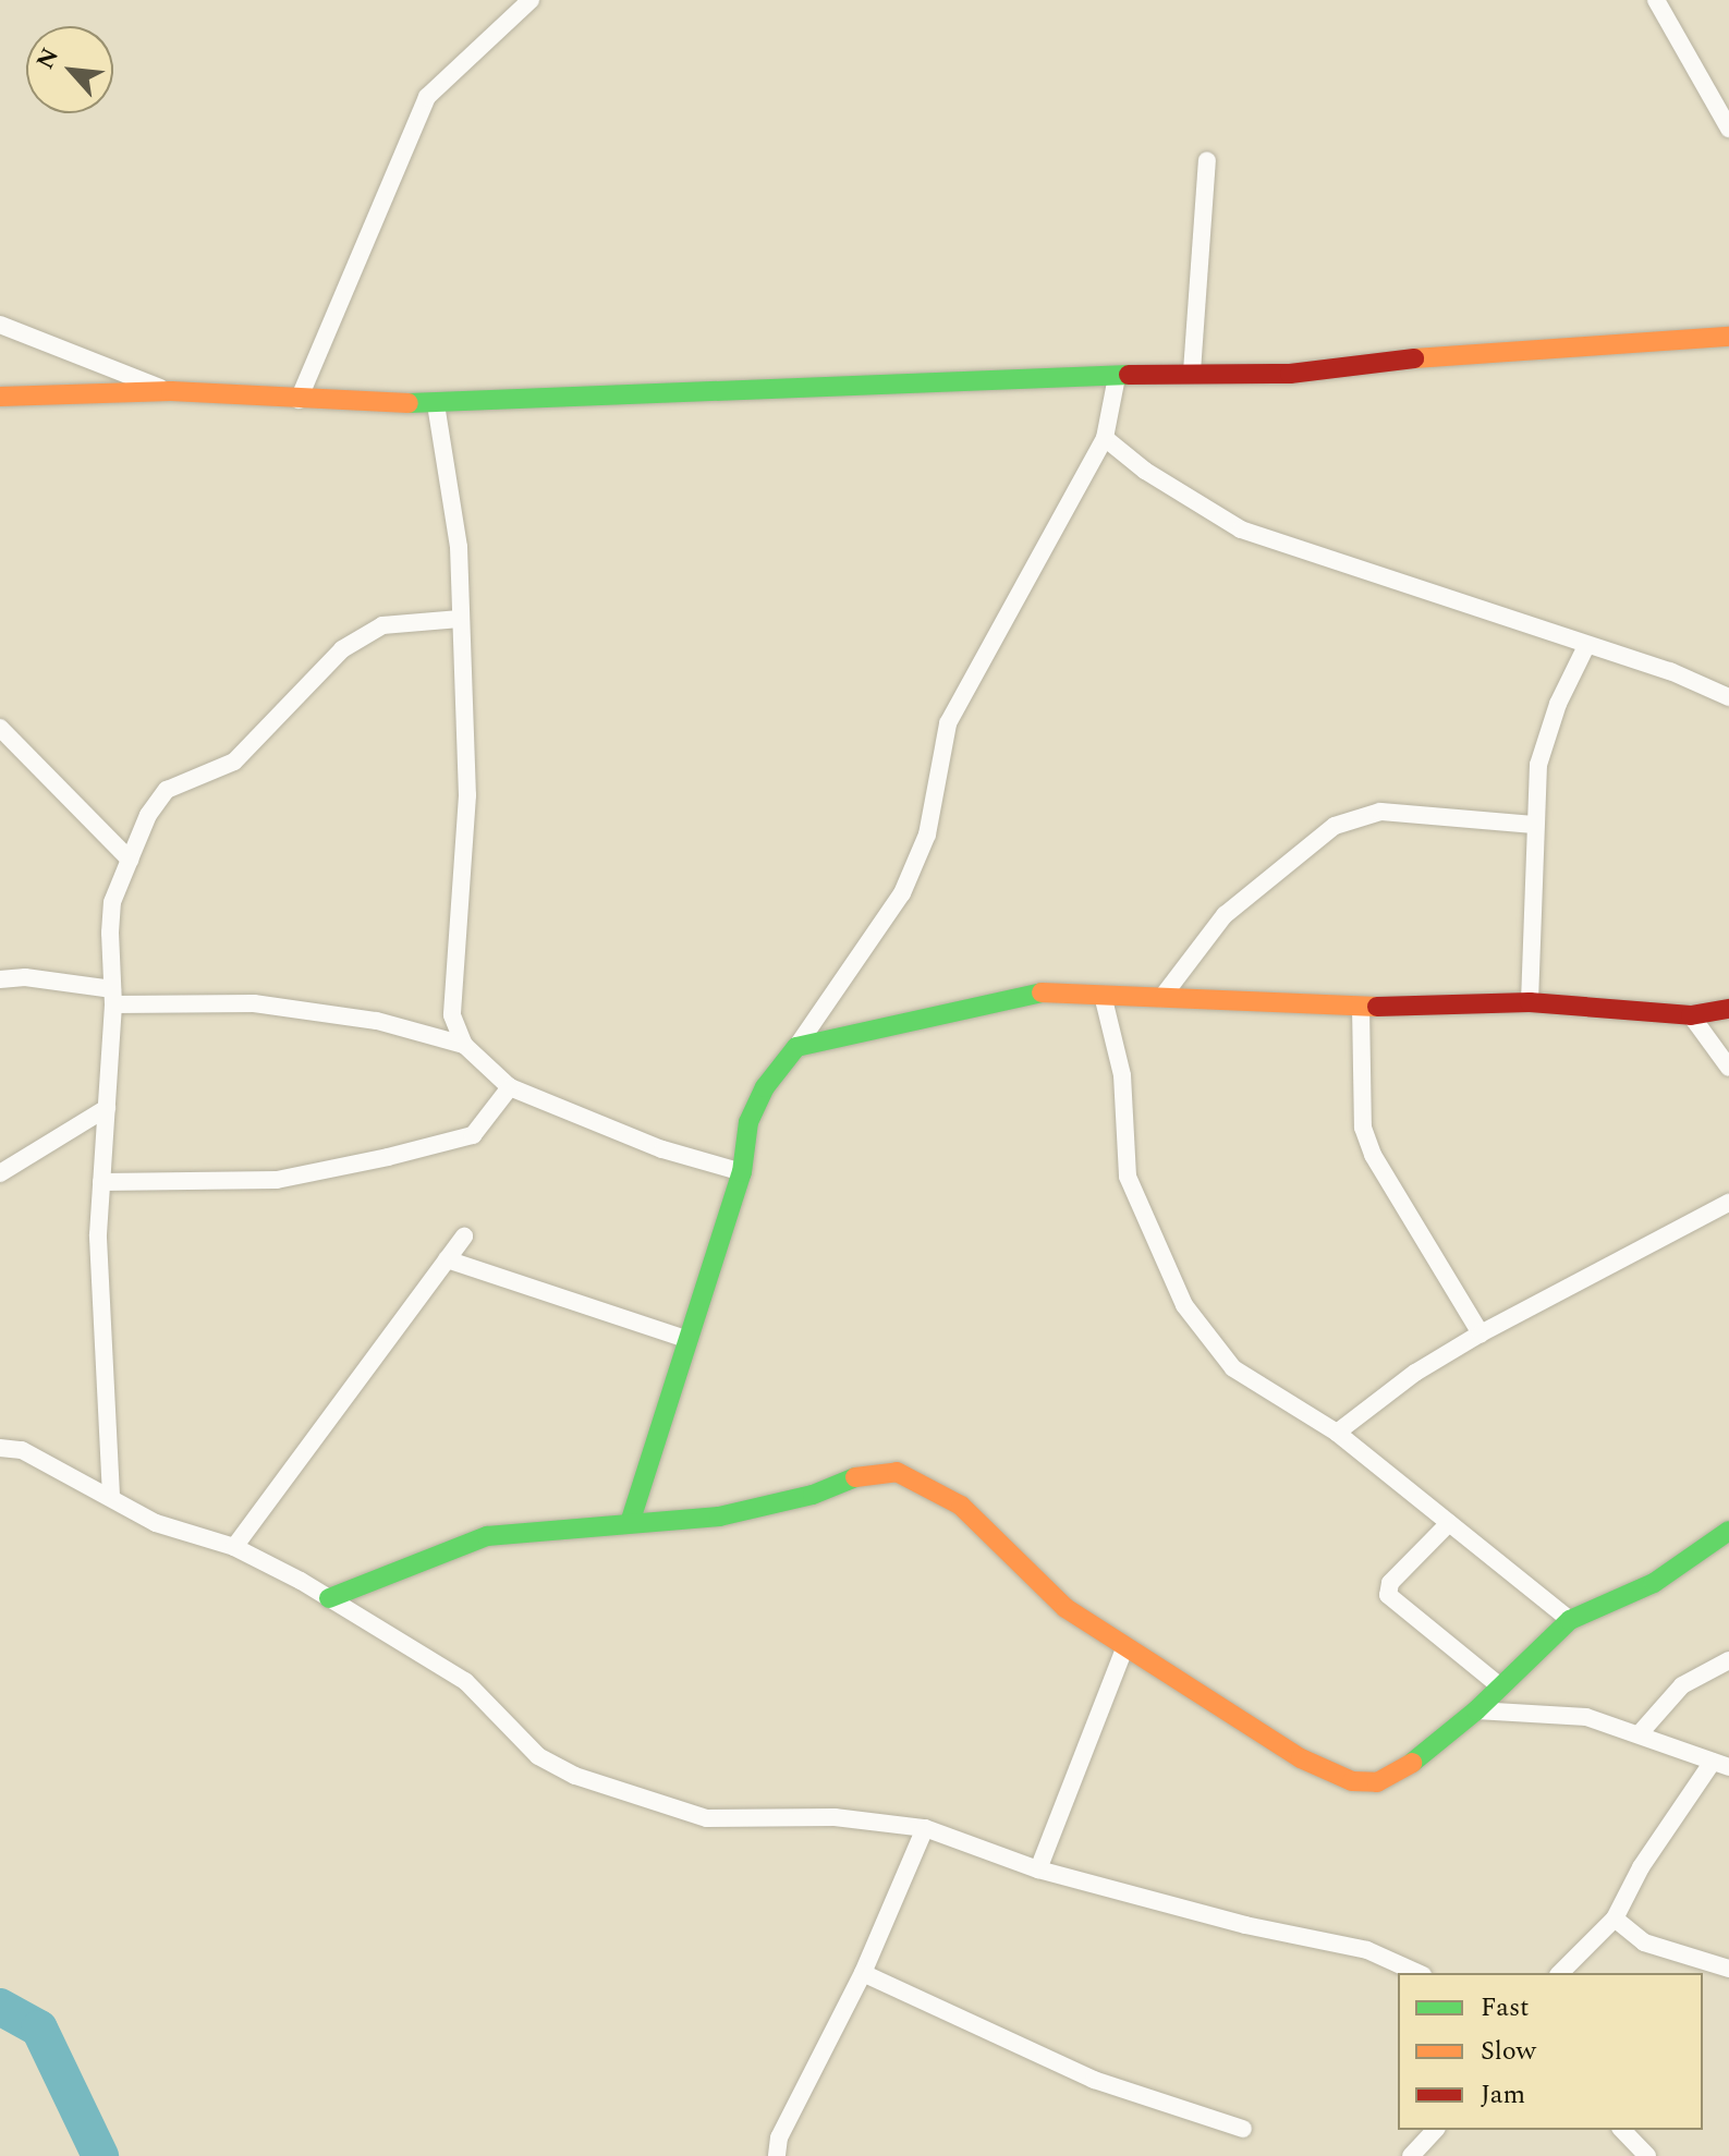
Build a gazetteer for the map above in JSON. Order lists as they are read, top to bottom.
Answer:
{
  "legend": ["Fast", "Slow", "Jam"],
  "north": "top left"
}
